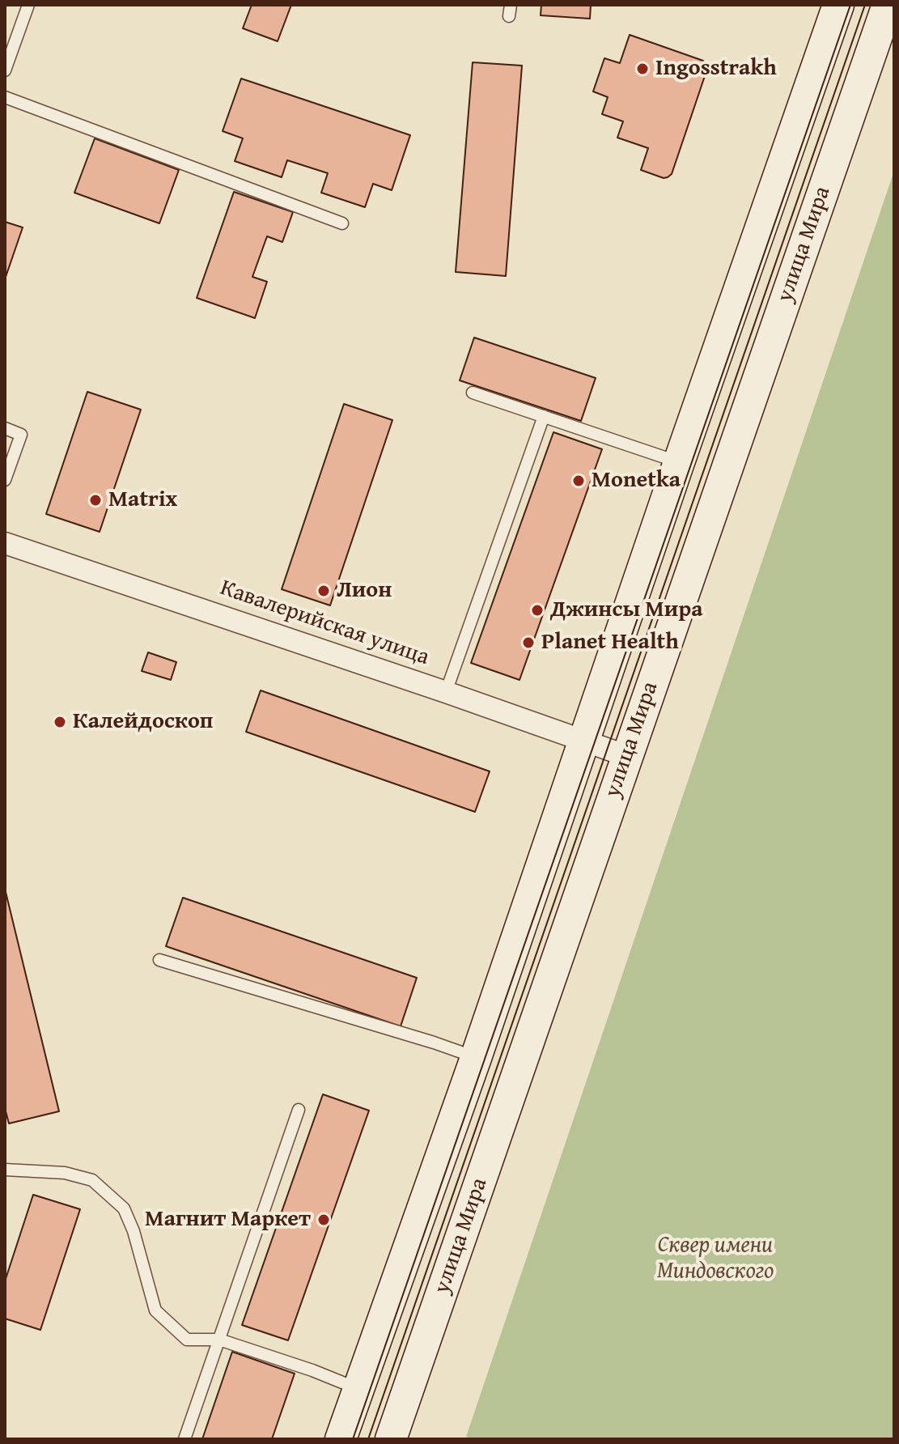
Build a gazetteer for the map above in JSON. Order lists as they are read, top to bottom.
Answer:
{
  "streets": {
    "main road": ["улица Мира"],
    "street": ["Кавалерийская улица"]
  },
  "crossings": [
    ["улица Мира", "Кавалерийская улица"]
  ],
  "parks": ["Сквер имени Миндовского"],
  "places": [
    "Ingosstrakh",
    "Monetka",
    "Matrix",
    "Лион",
    "Джинсы Мира",
    "Planet Health",
    "Калейдоскоп",
    "Магнит Маркет"
  ]
}
